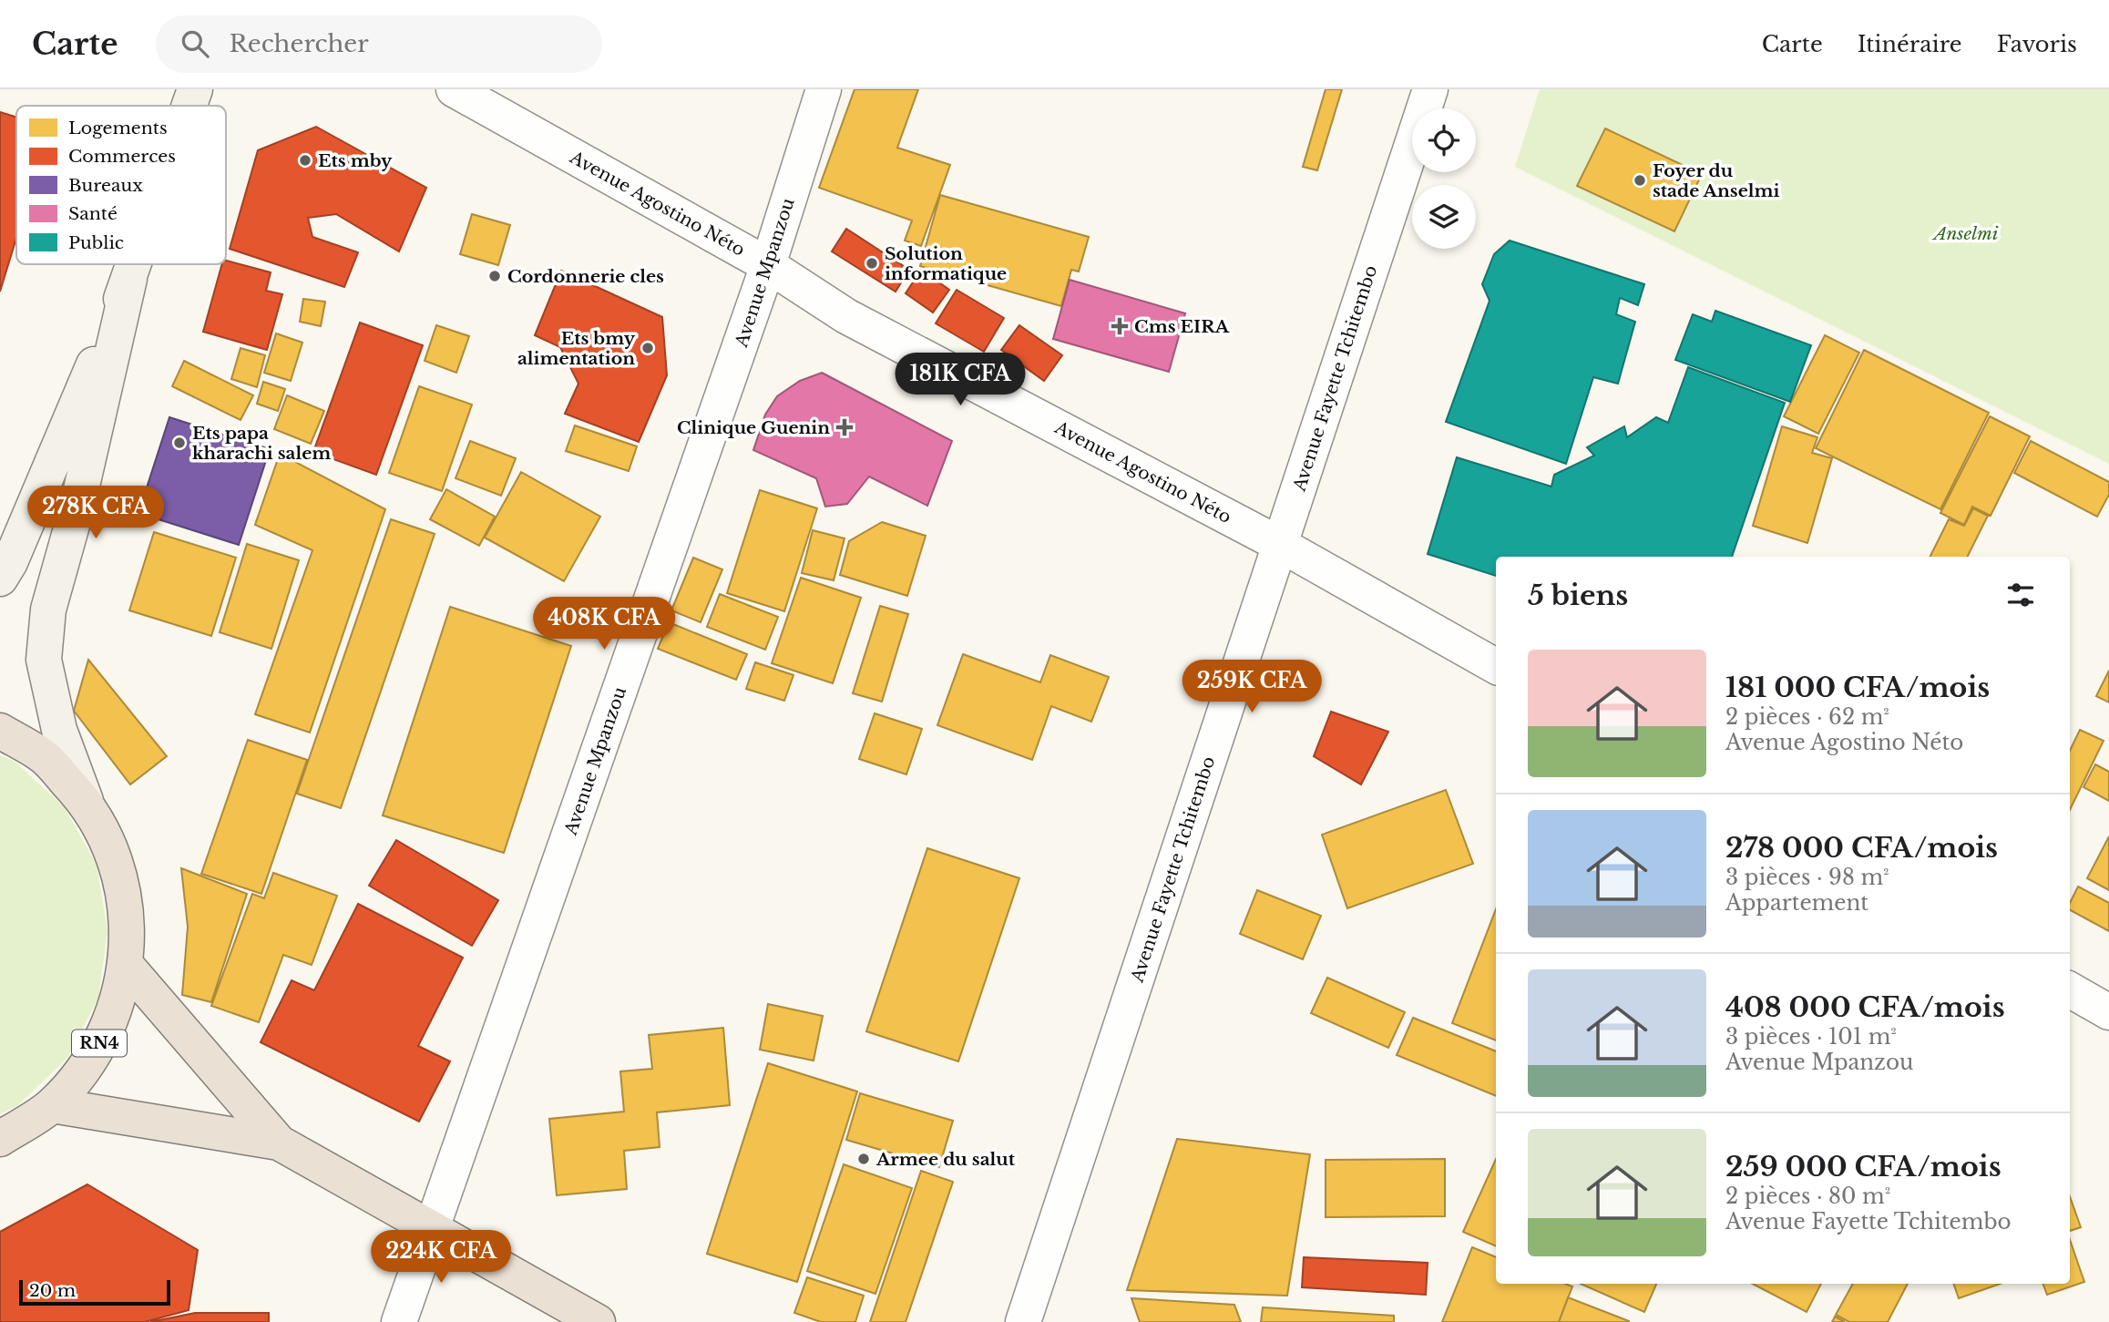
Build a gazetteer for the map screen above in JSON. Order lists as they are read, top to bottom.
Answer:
{
  "streets": {
    "highway": ["RN4"],
    "street": ["Avenue Agostino Néto", "Avenue Mpanzou", "Avenue Fayette Tchitembo"]
  },
  "crossings": [
    ["Avenue Agostino Néto", "Avenue Mpanzou"],
    ["Avenue Agostino Néto", "Avenue Fayette Tchitembo"]
  ],
  "parks": ["Anselmi"],
  "places": {
    "other": [
      "Ets mby",
      "Foyer du stade Anselmi",
      "Solution informatique",
      "Cordonnerie cles",
      "Ets bmy alimentation",
      "Ets papa kharachi salem",
      "Armee du salut"
    ],
    "health": ["Cms EIRA", "Clinique Guenin"]
  },
  "legend": [
    "Logements",
    "Commerces",
    "Bureaux",
    "Santé",
    "Public"
  ],
  "scale_bar": "20 m",
  "page": {
    "header": "Carte",
    "search": "Rechercher",
    "nav": ["Carte", "Itinéraire", "Favoris"],
    "price": [
      "181K CFA",
      "278K CFA",
      "408K CFA",
      "259K CFA",
      "224K CFA"
    ],
    "heading": "5 biens",
    "list": [
      {
        "name": "181 000 CFA/mois",
        "note": "2 pièces · 62 m² · Avenue Agostino Néto"
      },
      {
        "name": "278 000 CFA/mois",
        "note": "3 pièces · 98 m² · Appartement"
      },
      {
        "name": "408 000 CFA/mois",
        "note": "3 pièces · 101 m² · Avenue Mpanzou"
      },
      {
        "name": "259 000 CFA/mois",
        "note": "2 pièces · 80 m² · Avenue Fayette Tchitembo"
      }
    ],
    "scale": "20 m"
  }
}
